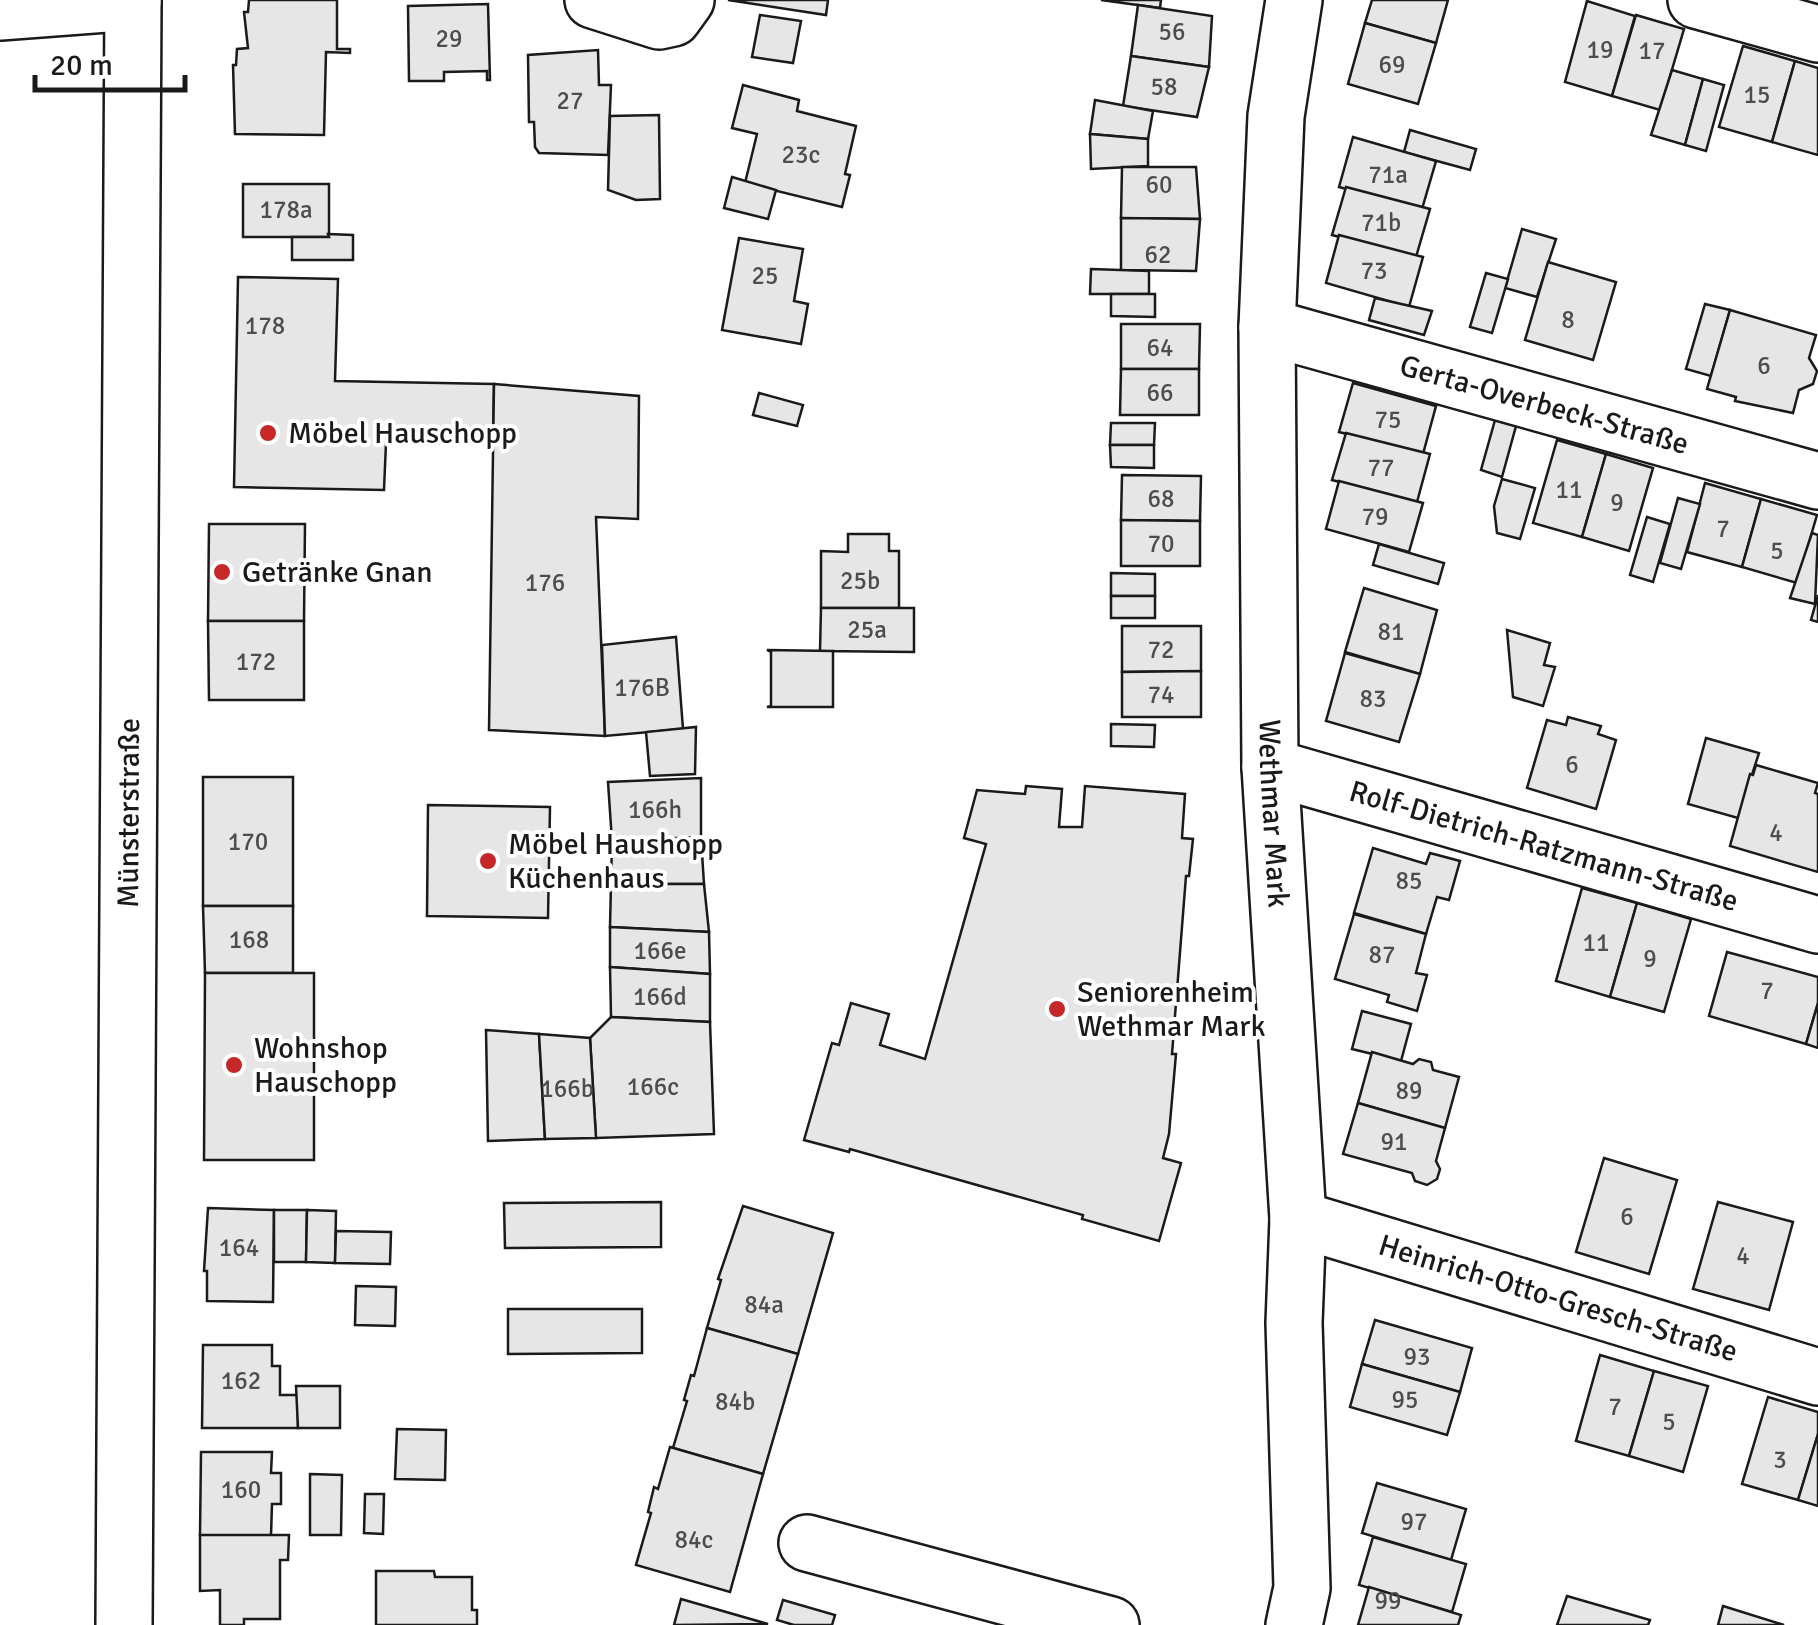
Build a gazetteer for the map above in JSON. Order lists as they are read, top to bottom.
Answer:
{
  "streets": {
    "street": [
      "Gerta-Overbeck-Straße",
      "Wethmar Mark",
      "Münsterstraße",
      "Rolf-Dietrich-Ratzmann-Straße",
      "Heinrich-Otto-Gresch-Straße"
    ]
  },
  "crossings": [
    ["Gerta-Overbeck-Straße", "Wethmar Mark"],
    ["Wethmar Mark", "Rolf-Dietrich-Ratzmann-Straße"],
    ["Wethmar Mark", "Heinrich-Otto-Gresch-Straße"]
  ],
  "places": [
    "Möbel Hauschopp",
    "Getränke Gnan",
    "Möbel Haushopp Küchenhaus",
    "Seniorenheim Wethmar Mark",
    "Wohnshop Hauschopp"
  ],
  "house_numbers": [
    "56",
    "29",
    "19",
    "17",
    "69",
    "58",
    "15",
    "27",
    "23c",
    "71a",
    "60",
    "178a",
    "71b",
    "62",
    "73",
    "25",
    "8",
    "178",
    "64",
    "6",
    "66",
    "75",
    "77",
    "11",
    "68",
    "9",
    "79",
    "7",
    "70",
    "5",
    "25b",
    "176",
    "25a",
    "81",
    "72",
    "172",
    "176B",
    "74",
    "83",
    "6",
    "166h",
    "4",
    "170",
    "85",
    "168",
    "11",
    "166e",
    "87",
    "9",
    "7",
    "166d",
    "166c",
    "166b",
    "89",
    "91",
    "6",
    "164",
    "4",
    "84a",
    "93",
    "162",
    "95",
    "84b",
    "7",
    "5",
    "3",
    "160",
    "97",
    "84c",
    "99"
  ],
  "scale_bar": "20 m"
}
